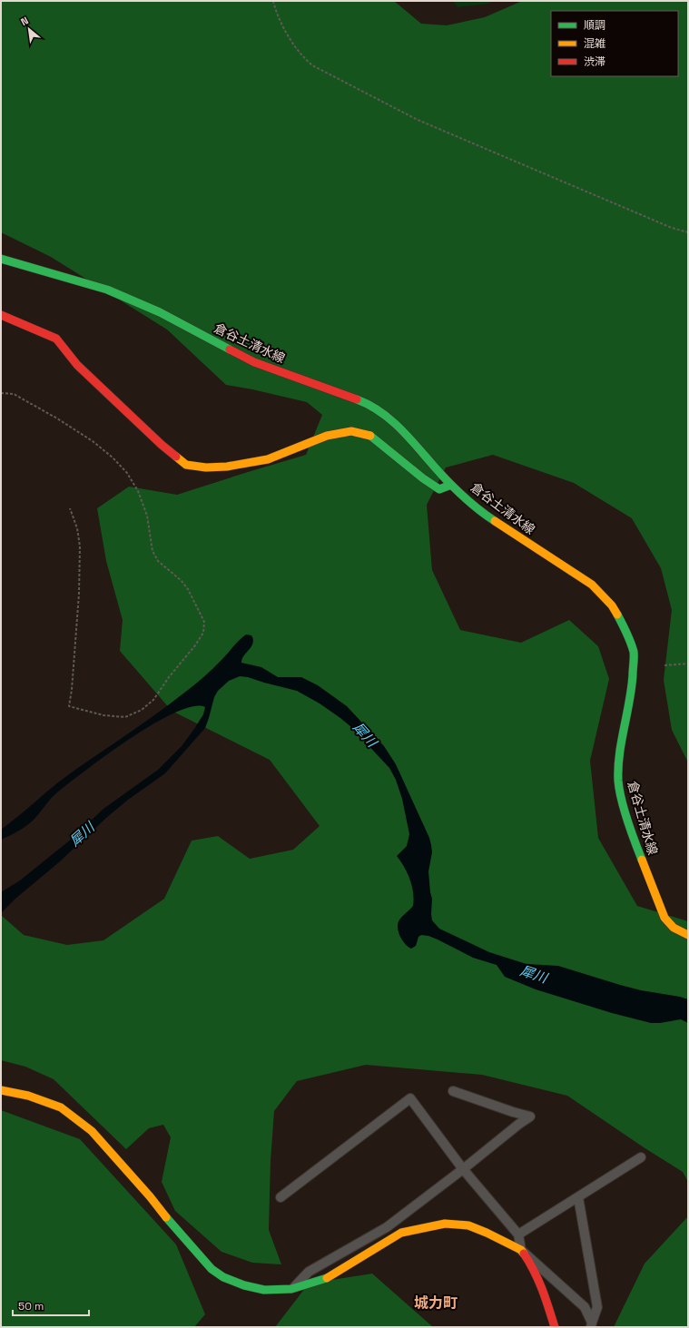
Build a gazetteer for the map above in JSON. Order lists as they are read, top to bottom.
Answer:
{
  "streets": {
    "street": ["倉谷土清水線"]
  },
  "districts": ["城力町"],
  "water": ["犀川"],
  "legend": ["順調", "混雑", "渋滞"],
  "scale_bar": "50 m",
  "north": "top left"
}
